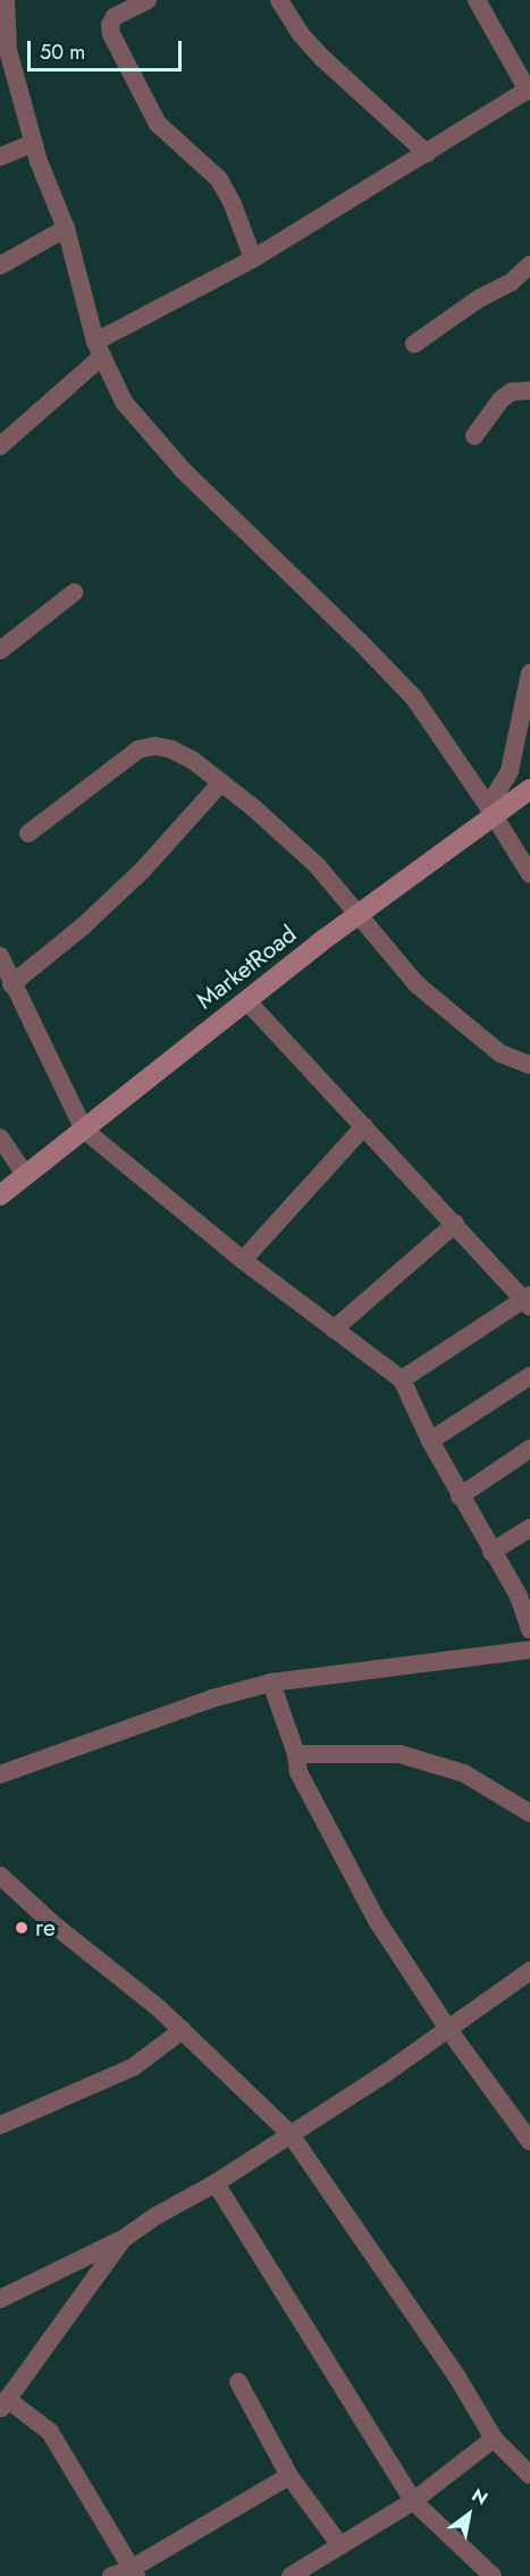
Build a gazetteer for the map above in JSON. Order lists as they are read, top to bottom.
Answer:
{
  "streets": {
    "street": ["MarketRoad"]
  },
  "places": ["re"],
  "scale_bar": "50 m",
  "north": "top right"
}
